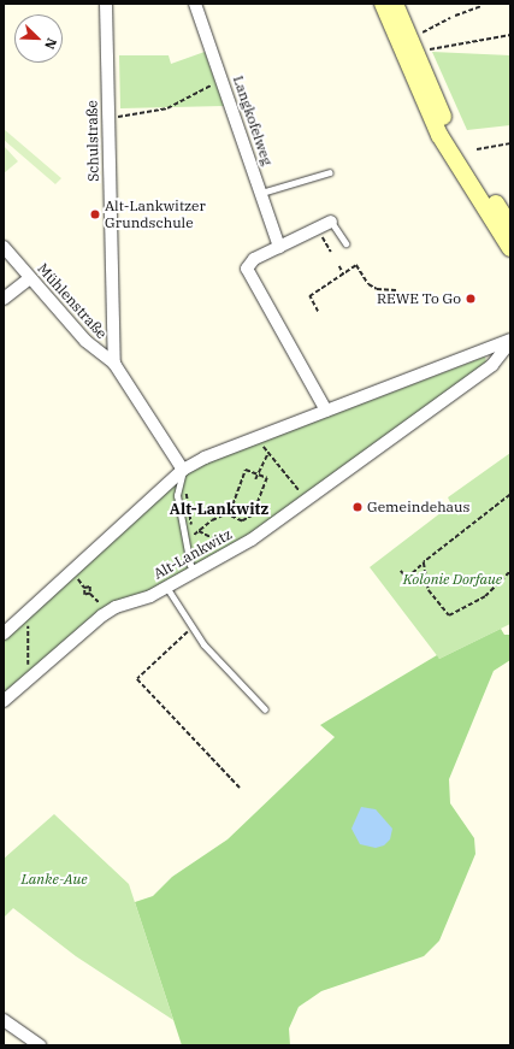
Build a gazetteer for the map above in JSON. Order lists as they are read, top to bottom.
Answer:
{
  "streets": {
    "street": [
      "Langkofelweg",
      "Schulstraße",
      "Mühlenstraße",
      "Alt-Lankwitz"
    ]
  },
  "crossings": [
    ["Schulstraße", "Mühlenstraße"],
    ["Mühlenstraße", "Alt-Lankwitz"]
  ],
  "districts": ["Alt-Lankwitz"],
  "parks": ["Kolonie Dorfaue", "Lanke-Aue"],
  "places": ["Alt-Lankwitzer Grundschule", "REWE To Go", "Gemeindehaus"],
  "north": "bottom right"
}
